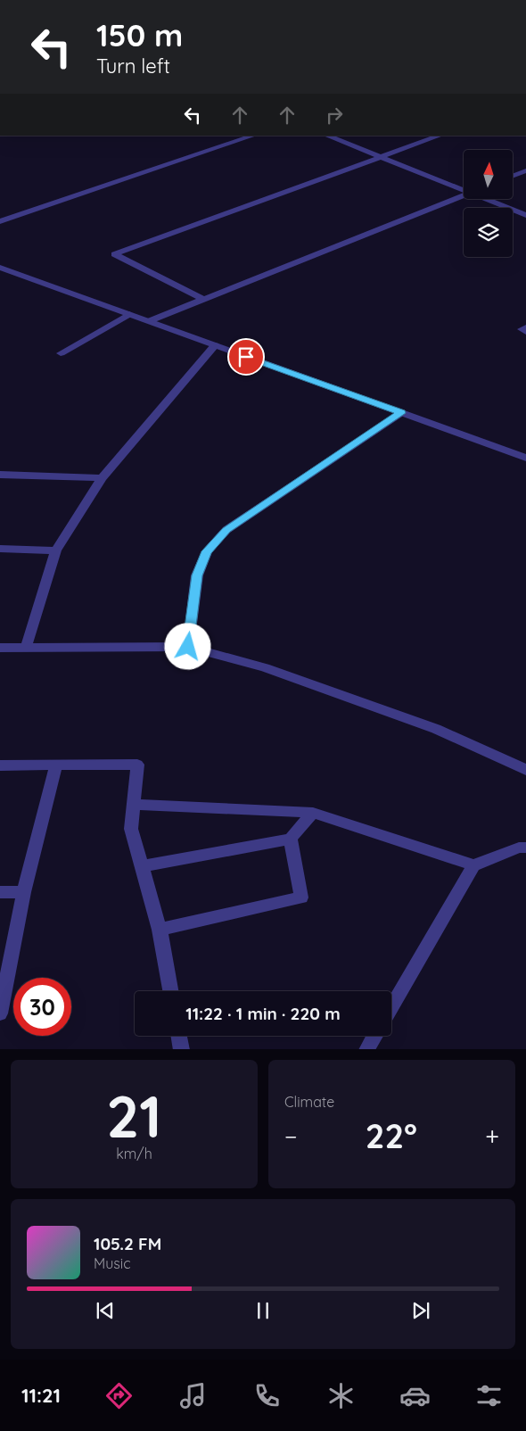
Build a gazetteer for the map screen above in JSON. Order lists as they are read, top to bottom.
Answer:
{
  "north": "top",
  "page": {
    "turn": ["150 m", "Turn left"],
    "limit": "30",
    "trip": "11:22 · 1 min · 220 m",
    "tile": [
      ["21", "km/h"],
      "Climate"
    ],
    "heat": ["−", "22°", "+"],
    "song": ["105.2 FM", "Music"],
    "tabs": "11:21"
  }
}
